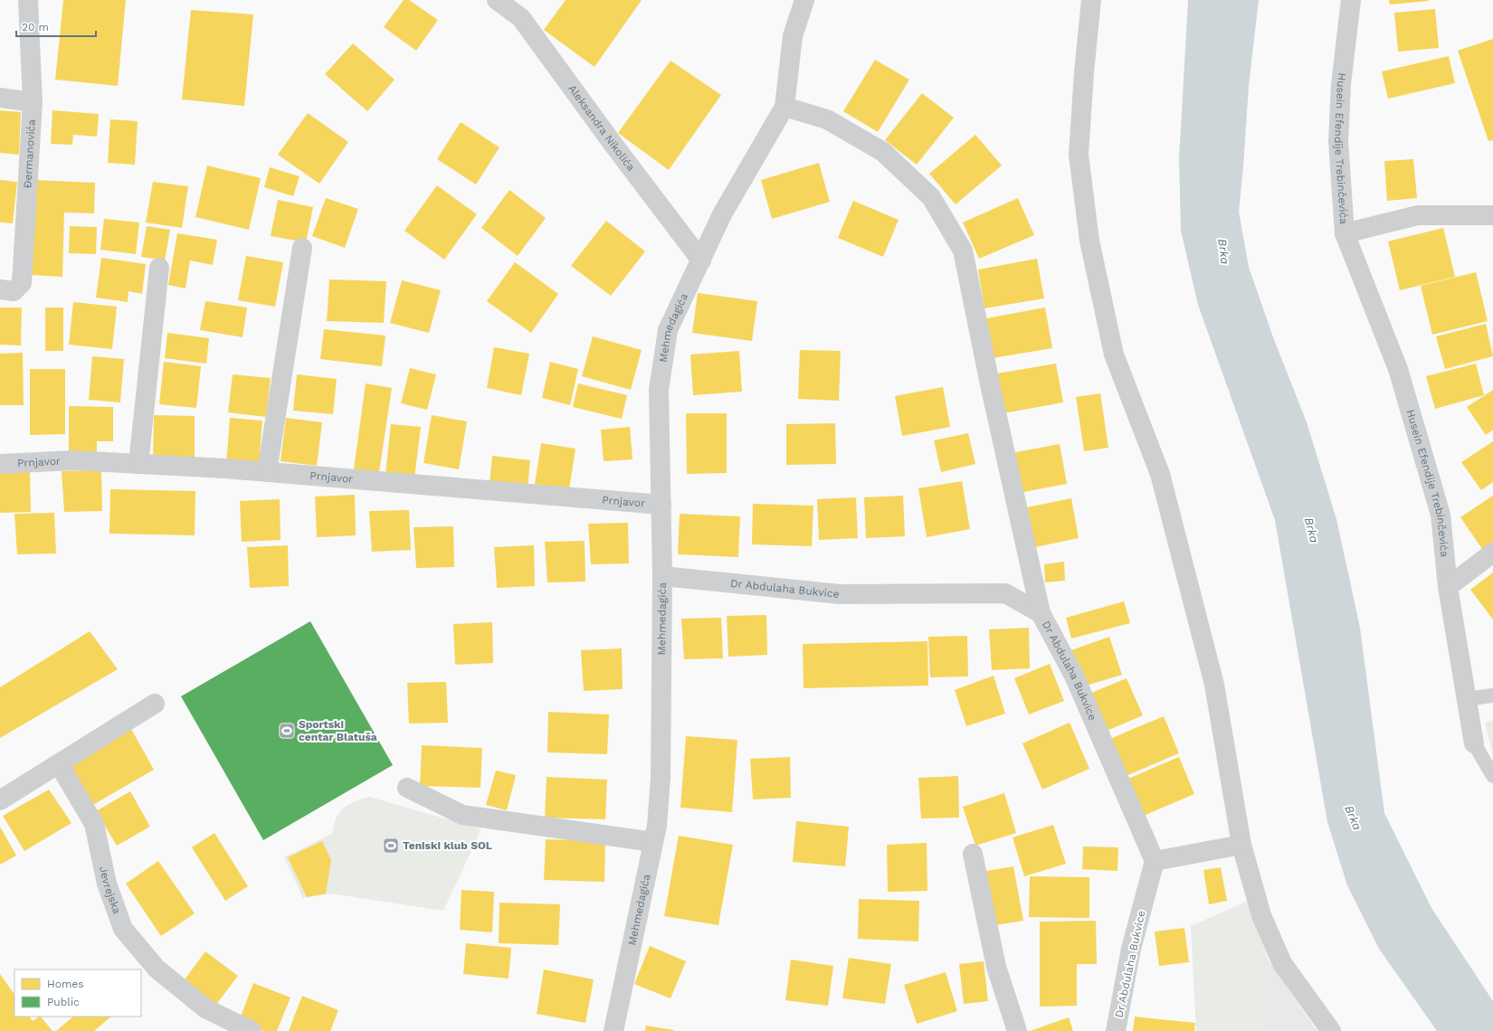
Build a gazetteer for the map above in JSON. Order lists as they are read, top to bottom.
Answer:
{
  "streets": {
    "street": [
      "Aleksandra Nikolića",
      "Husein Efendije Trebinčevića",
      "Đermanovića",
      "Mehmedagića",
      "Prnjavor",
      "Dr Abdulaha Bukvice",
      "Jevrejska"
    ]
  },
  "crossings": [
    ["Aleksandra Nikolića", "Mehmedagića"],
    ["Mehmedagića", "Prnjavor"],
    ["Mehmedagića", "Dr Abdulaha Bukvice"]
  ],
  "water": ["Brka"],
  "places": {
    "sports": ["Sportski centar Blatuša", "Teniski klub SOL"]
  },
  "legend": ["Homes", "Public"],
  "scale_bar": "20 m"
}
